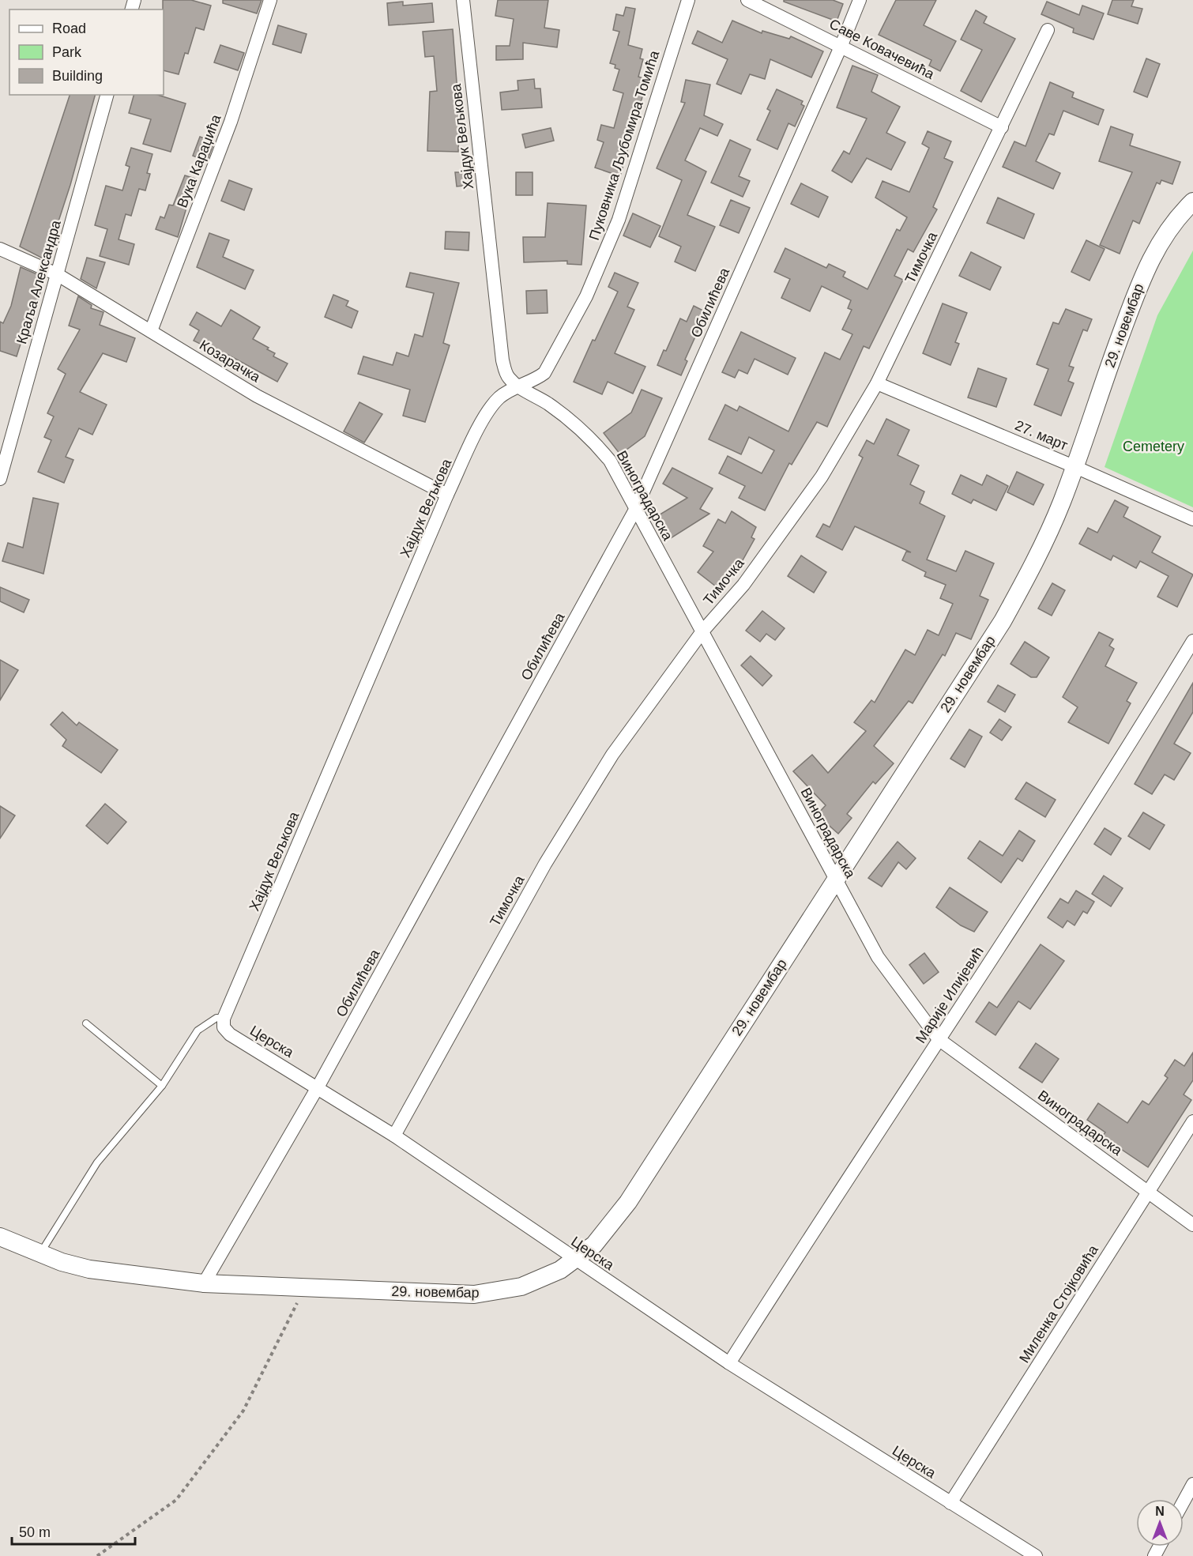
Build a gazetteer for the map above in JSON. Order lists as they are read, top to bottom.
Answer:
{
  "streets": {
    "main road": ["29. новембар"],
    "street": [
      "Саве Ковачевића",
      "Хајдук Вељкова",
      "Пуковника Љубомира Томића",
      "Вука Караџића",
      "Тимочка",
      "Краља Александра",
      "Обилићева",
      "Козарачка",
      "27. март",
      "Виноградарска",
      "Марије Илијевић",
      "Церска",
      "Миленка Стојковића"
    ]
  },
  "crossings": [
    ["Саве Ковачевића", "Тимочка"],
    ["Саве Ковачевића", "Обилићева"],
    ["Хајдук Вељкова", "Пуковника Љубомира Томића"],
    ["Хајдук Вељкова", "Козарачка"],
    ["Хајдук Вељкова", "Виноградарска"],
    ["Хајдук Вељкова", "Церска"],
    ["Пуковника Љубомира Томића", "Виноградарска"],
    ["Вука Караџића", "Козарачка"],
    ["Тимочка", "27. март"],
    ["Тимочка", "Виноградарска"],
    ["Тимочка", "Церска"],
    ["Краља Александра", "Козарачка"],
    ["Обилићева", "29. новембар"],
    ["Обилићева", "Виноградарска"],
    ["Обилићева", "Церска"],
    ["29. новембар", "27. март"],
    ["29. новембар", "Виноградарска"],
    ["29. новембар", "Церска"],
    ["Виноградарска", "Марије Илијевић"],
    ["Виноградарска", "Миленка Стојковића"],
    ["Марије Илијевић", "Церска"],
    ["Церска", "Миленка Стојковића"]
  ],
  "parks": ["Cemetery"],
  "legend": ["Road", "Park", "Building"],
  "scale_bar": "50 m",
  "north": "top"
}
